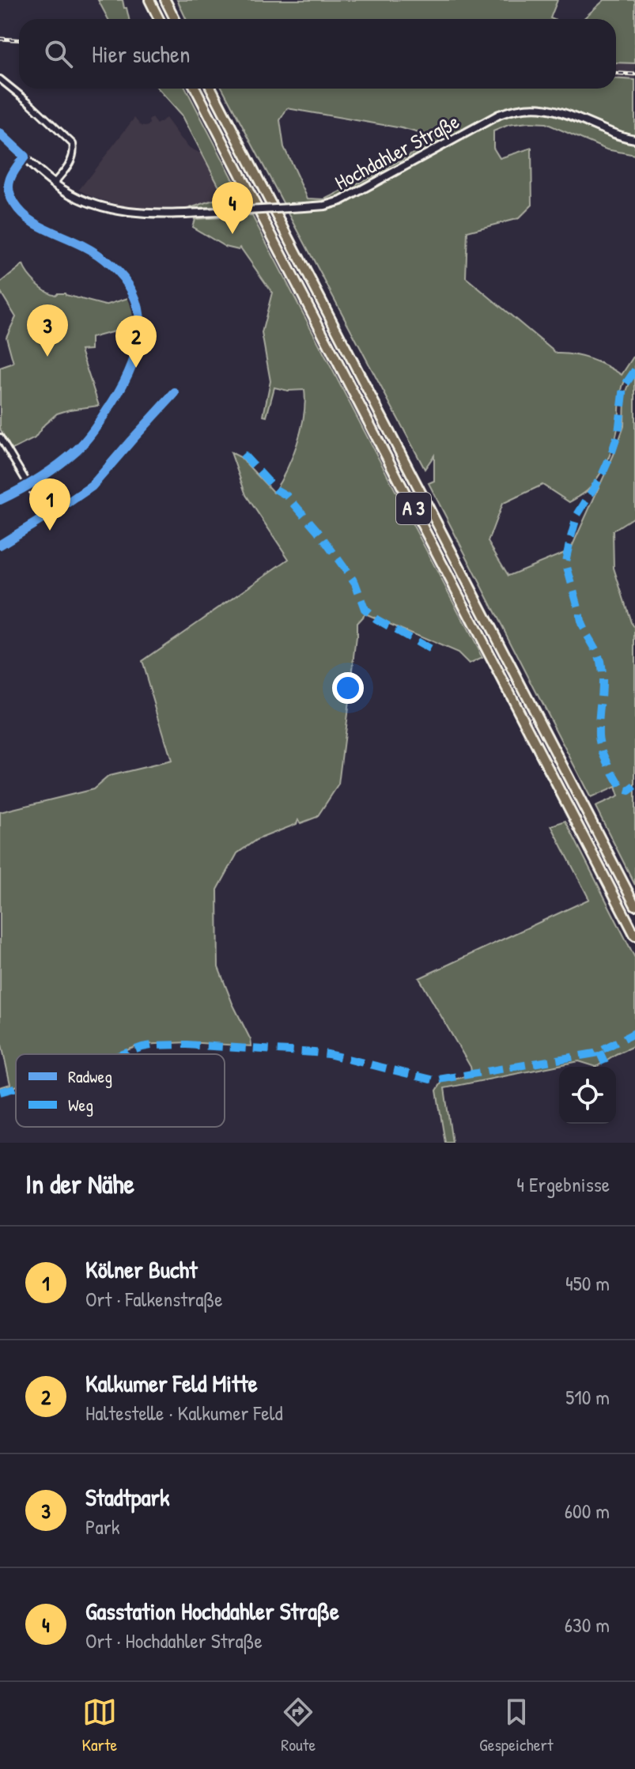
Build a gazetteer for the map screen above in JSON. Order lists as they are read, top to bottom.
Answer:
{
  "streets": {
    "highway": ["A 3"],
    "main road": ["Hochdahler Straße"]
  },
  "legend": ["Radweg", "Weg"],
  "page": {
    "search": "Hier suchen",
    "pins": [
      "4",
      "3",
      "2",
      "1"
    ],
    "heading": ["In der Nähe", "4 Ergebnisse"],
    "list": [
      {
        "mark": "1",
        "name": "Kölner Bucht",
        "note": "Ort · Falkenstraße",
        "value": "450 m"
      },
      {
        "mark": "2",
        "name": "Kalkumer Feld Mitte",
        "note": "Haltestelle · Kalkumer Feld",
        "value": "510 m"
      },
      {
        "mark": "3",
        "name": "Stadtpark",
        "note": "Park",
        "value": "600 m"
      },
      {
        "mark": "4",
        "name": "Gasstation Hochdahler Straße",
        "note": "Ort · Hochdahler Straße",
        "value": "630 m"
      }
    ],
    "nav": ["Karte", "Route", "Gespeichert"]
  }
}
